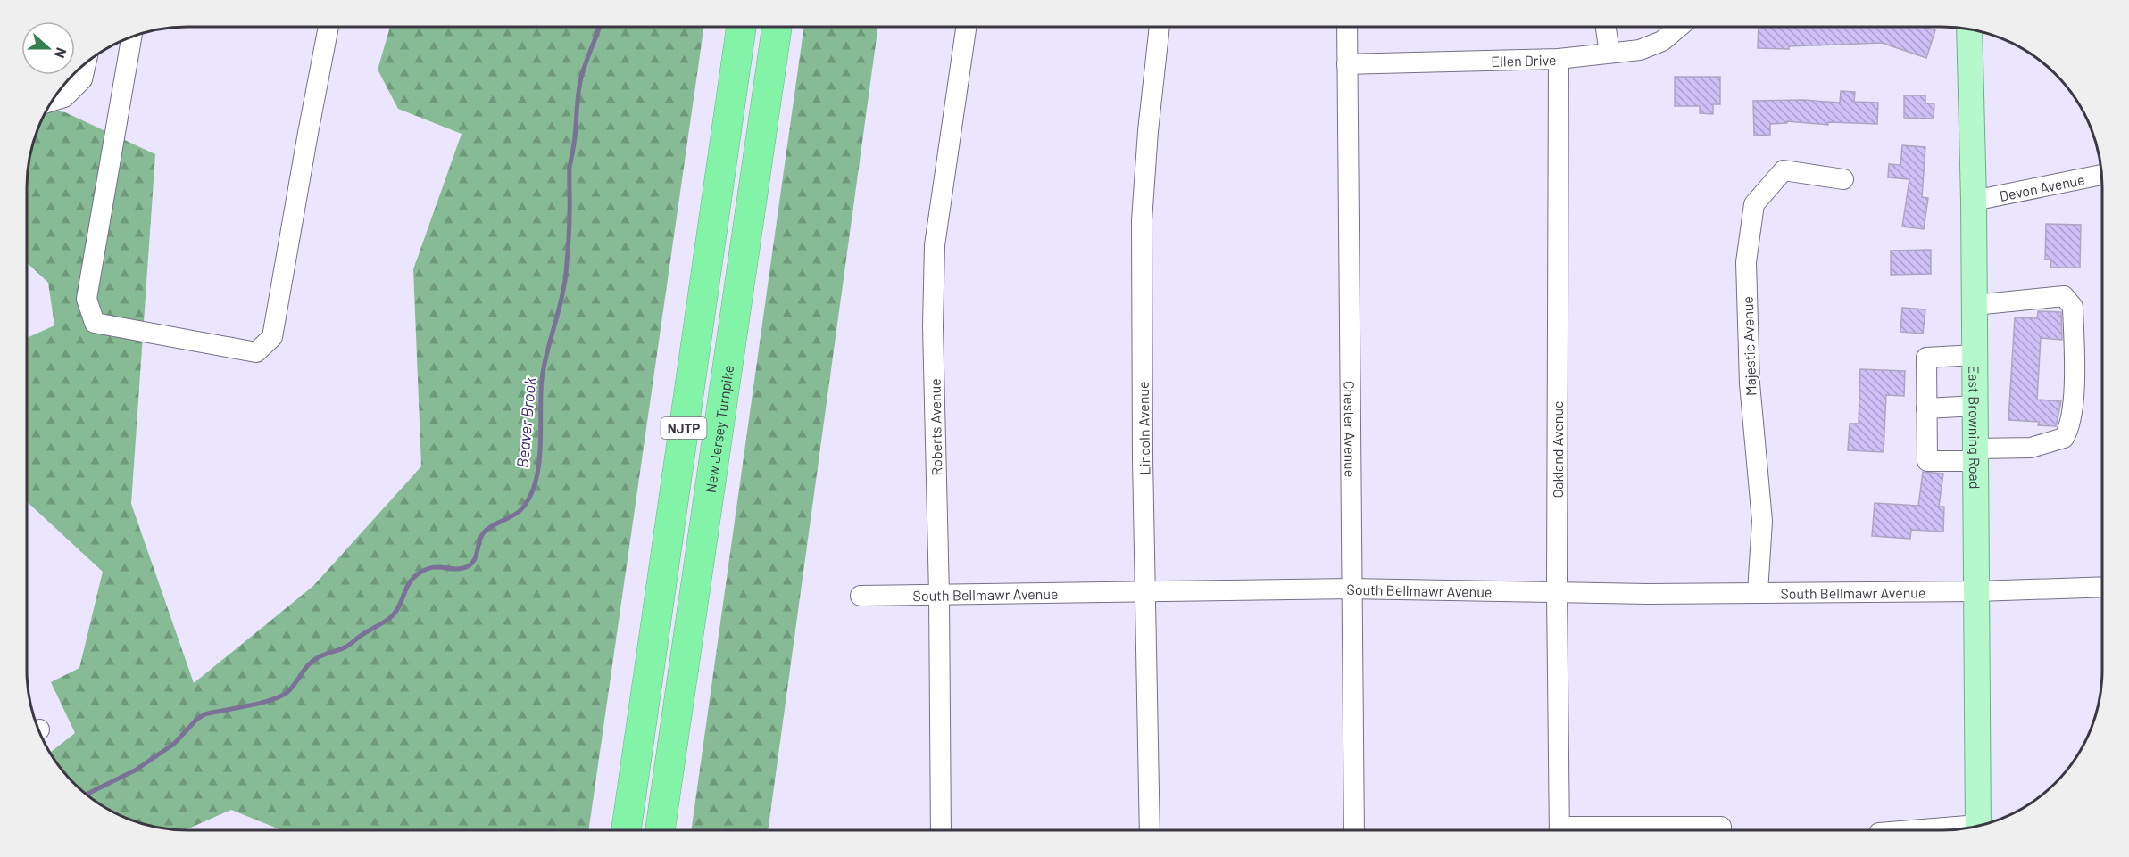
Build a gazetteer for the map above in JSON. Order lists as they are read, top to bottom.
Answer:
{
  "streets": {
    "highway": ["NJTP", "New Jersey Turnpike"],
    "main road": ["East Browning Road"],
    "street": [
      "Ellen Drive",
      "Devon Avenue",
      "Majestic Avenue",
      "Roberts Avenue",
      "Lincoln Avenue",
      "Chester Avenue",
      "Oakland Avenue",
      "South Bellmawr Avenue"
    ]
  },
  "crossings": [
    ["Ellen Drive", "Chester Avenue"],
    ["Ellen Drive", "Oakland Avenue"],
    ["Devon Avenue", "East Browning Road"],
    ["Majestic Avenue", "South Bellmawr Avenue"],
    ["Roberts Avenue", "South Bellmawr Avenue"],
    ["Lincoln Avenue", "South Bellmawr Avenue"],
    ["Chester Avenue", "South Bellmawr Avenue"],
    ["East Browning Road", "South Bellmawr Avenue"],
    ["Oakland Avenue", "South Bellmawr Avenue"]
  ],
  "water": ["Beaver Brook"],
  "north": "right"
}
